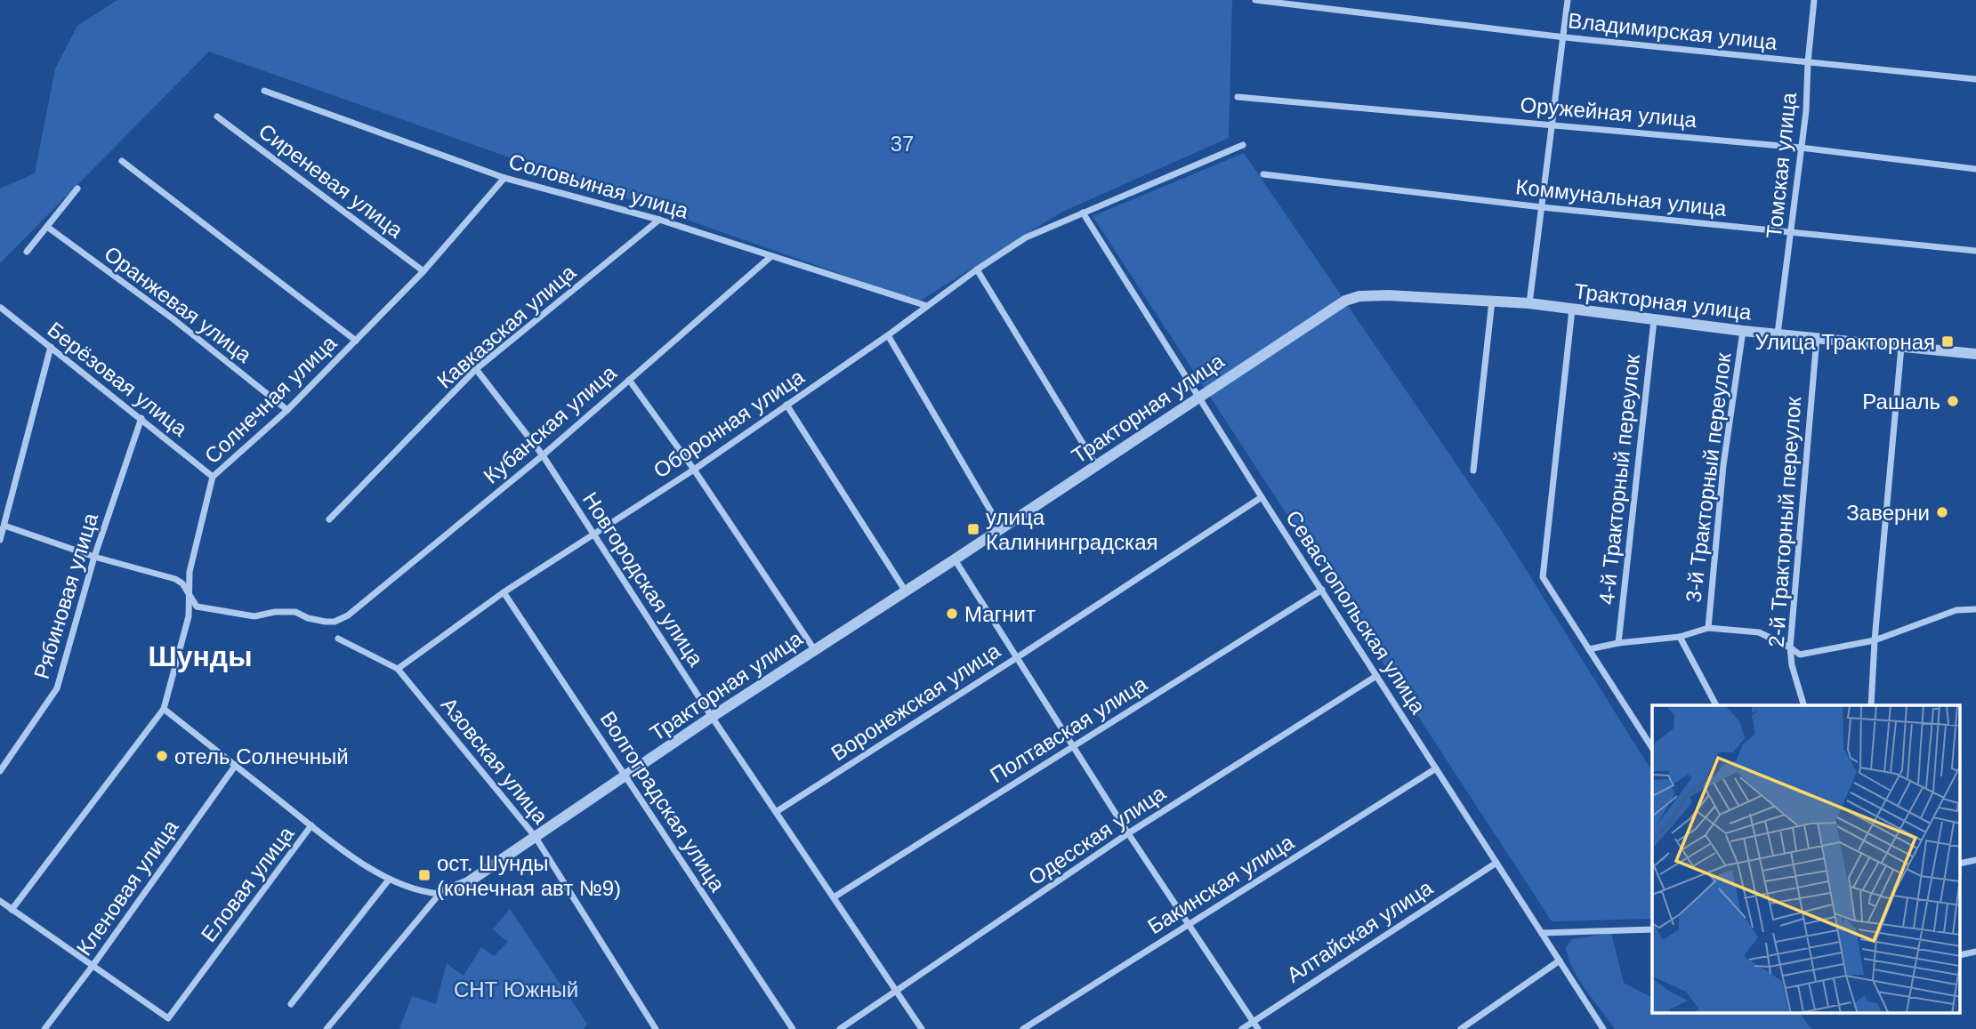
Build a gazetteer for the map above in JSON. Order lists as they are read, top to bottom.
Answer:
{
  "streets": {
    "street": [
      "Владимирская улица",
      "Оружейная улица",
      "Томская улица",
      "Сиреневая улица",
      "Соловьиная улица",
      "Коммунальная улица",
      "Тракторная улица",
      "Оранжевая улица",
      "Кавказская улица",
      "Берёзовая улица",
      "Солнечная улица",
      "Оборонная улица",
      "Кубанская улица",
      "3-й Тракторный переулок",
      "4-й Тракторный переулок",
      "2-й Тракторный переулок",
      "Новгородская улица",
      "Рябиновая улица",
      "Севастопольская улица",
      "Воронежская улица",
      "Полтавская улица",
      "Азовская улица",
      "Волгоградская улица",
      "Одесская улица",
      "Еловая улица",
      "Бакинская улица",
      "Кленовая улица",
      "Алтайская улица"
    ]
  },
  "crossings": [
    ["Владимирская улица", "Томская улица"],
    ["Оружейная улица", "Томская улица"],
    ["Томская улица", "Коммунальная улица"],
    ["Томская улица", "Тракторная улица"],
    ["Сиреневая улица", "Солнечная улица"],
    ["Соловьиная улица", "Кавказская улица"],
    ["Соловьиная улица", "Солнечная улица"],
    ["Соловьиная улица", "Оборонная улица"],
    ["Соловьиная улица", "Кубанская улица"],
    ["Тракторная улица", "3-й Тракторный переулок"],
    ["Тракторная улица", "4-й Тракторный переулок"],
    ["Тракторная улица", "2-й Тракторный переулок"],
    ["Тракторная улица", "Новгородская улица"],
    ["Тракторная улица", "Севастопольская улица"],
    ["Тракторная улица", "Азовская улица"],
    ["Тракторная улица", "Волгоградская улица"],
    ["Оранжевая улица", "Солнечная улица"],
    ["Кавказская улица", "Новгородская улица"],
    ["Берёзовая улица", "Солнечная улица"],
    ["Берёзовая улица", "Рябиновая улица"],
    ["Солнечная улица", "Кубанская улица"],
    ["Оборонная улица", "Новгородская улица"],
    ["Оборонная улица", "Севастопольская улица"],
    ["Оборонная улица", "Азовская улица"],
    ["Оборонная улица", "Волгоградская улица"],
    ["Кубанская улица", "Новгородская улица"],
    ["Новгородская улица", "Воронежская улица"],
    ["Новгородская улица", "Полтавская улица"],
    ["Новгородская улица", "Одесская улица"],
    ["Севастопольская улица", "Воронежская улица"],
    ["Севастопольская улица", "Полтавская улица"],
    ["Севастопольская улица", "Одесская улица"],
    ["Севастопольская улица", "Бакинская улица"],
    ["Севастопольская улица", "Алтайская улица"],
    ["Еловая улица", "Кленовая улица"]
  ],
  "districts": ["Шунды"],
  "parks": ["37", "СНТ Южный"],
  "places": {
    "transit": ["Улица Тракторная", "улица Калининградская", "ост. Шунды (конечная авт №9)"],
    "other": [
      "Рашаль",
      "Заверни",
      "Магнит",
      "отель Солнечный"
    ]
  }
}
